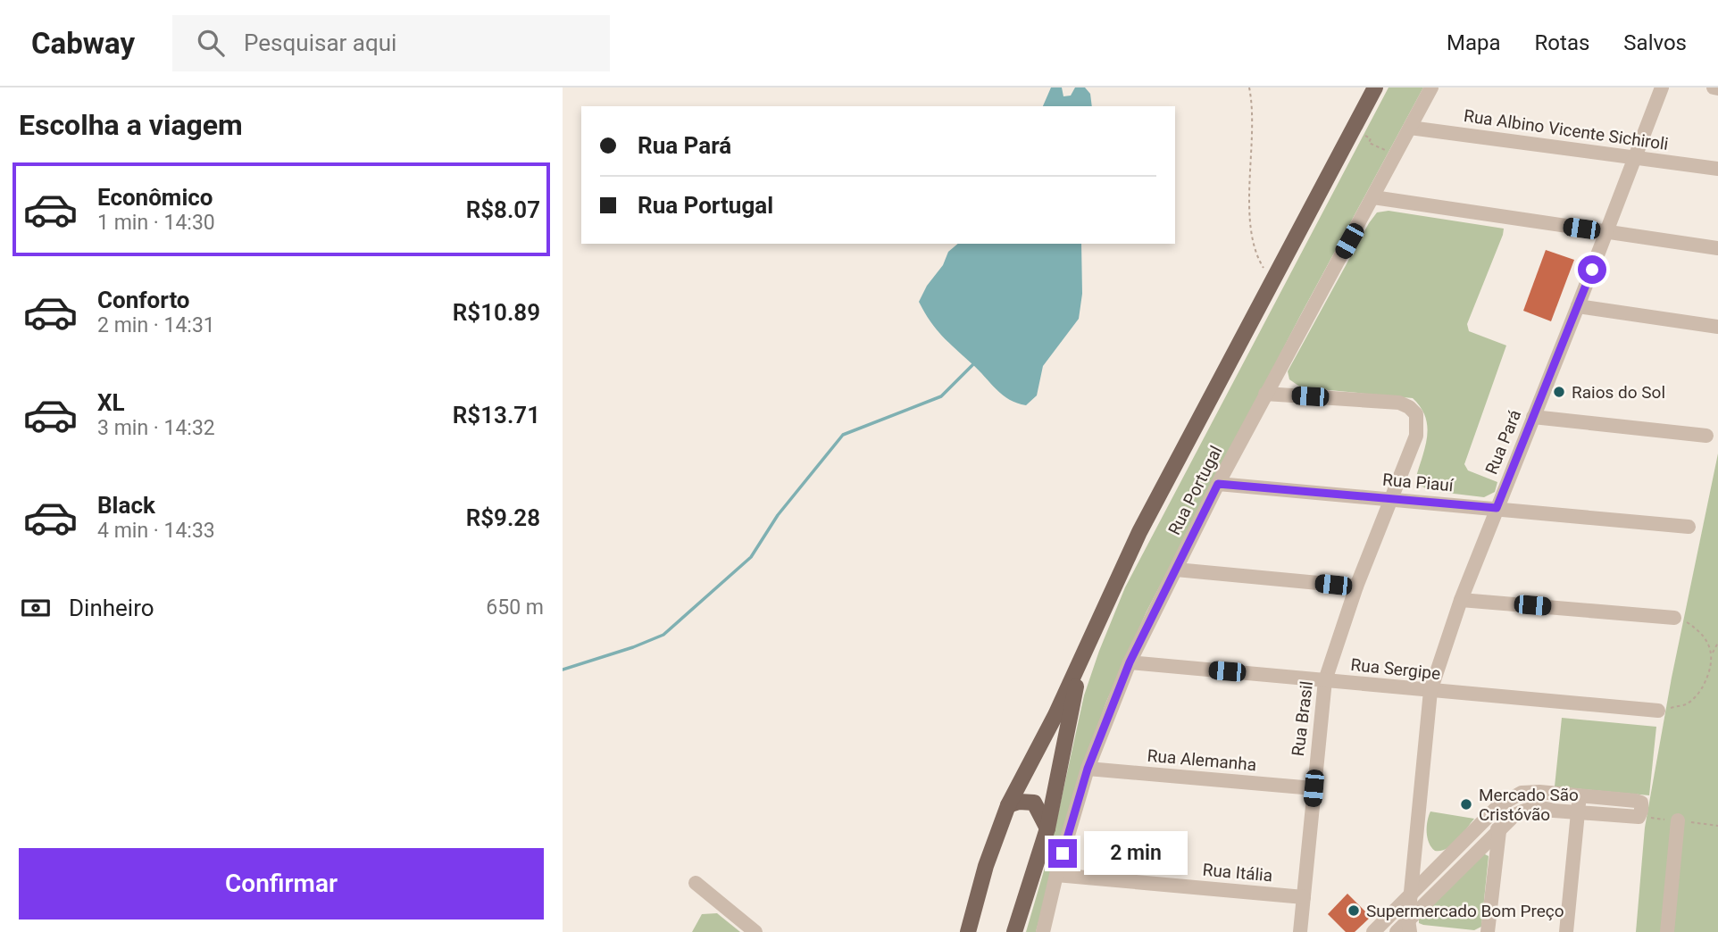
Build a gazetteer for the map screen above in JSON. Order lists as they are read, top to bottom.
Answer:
{
  "streets": {
    "street": [
      "Rua Albino Vicente Sichiroli",
      "Rua Pará",
      "Rua Piauí",
      "Rua Portugal",
      "Rua Sergipe",
      "Rua Brasil",
      "Rua Alemanha",
      "Rua Itália"
    ]
  },
  "crossings": [
    ["Rua Albino Vicente Sichiroli", "Rua Pará"],
    ["Rua Albino Vicente Sichiroli", "Rua Portugal"],
    ["Rua Pará", "Rua Piauí"],
    ["Rua Pará", "Rua Sergipe"],
    ["Rua Piauí", "Rua Portugal"],
    ["Rua Piauí", "Rua Brasil"],
    ["Rua Portugal", "Rua Sergipe"],
    ["Rua Portugal", "Rua Brasil"],
    ["Rua Portugal", "Rua Alemanha"],
    ["Rua Portugal", "Rua Itália"],
    ["Rua Sergipe", "Rua Brasil"],
    ["Rua Brasil", "Rua Alemanha"],
    ["Rua Brasil", "Rua Itália"]
  ],
  "places": ["Raios do Sol", "Mercado São Cristóvão", "Supermercado Bom Preço"],
  "page": {
    "header": "Cabway",
    "search": "Pesquisar aqui",
    "nav": ["Mapa", "Rotas", "Salvos"],
    "heading": "Escolha a viagem",
    "banner": ["Rua Pará", "Rua Portugal"],
    "list": [
      {
        "name": "Econômico",
        "note": "1 min · 14:30",
        "value": "R$8.07"
      },
      {
        "name": "Conforto",
        "note": "2 min · 14:31",
        "value": "R$10.89"
      },
      {
        "name": "XL",
        "note": "3 min · 14:32",
        "value": "R$13.71"
      },
      {
        "name": "Black",
        "note": "4 min · 14:33",
        "value": "R$9.28"
      }
    ],
    "pay": ["Dinheiro", "650 m"],
    "bubble": "2 min",
    "buttons": "Confirmar"
  }
}
